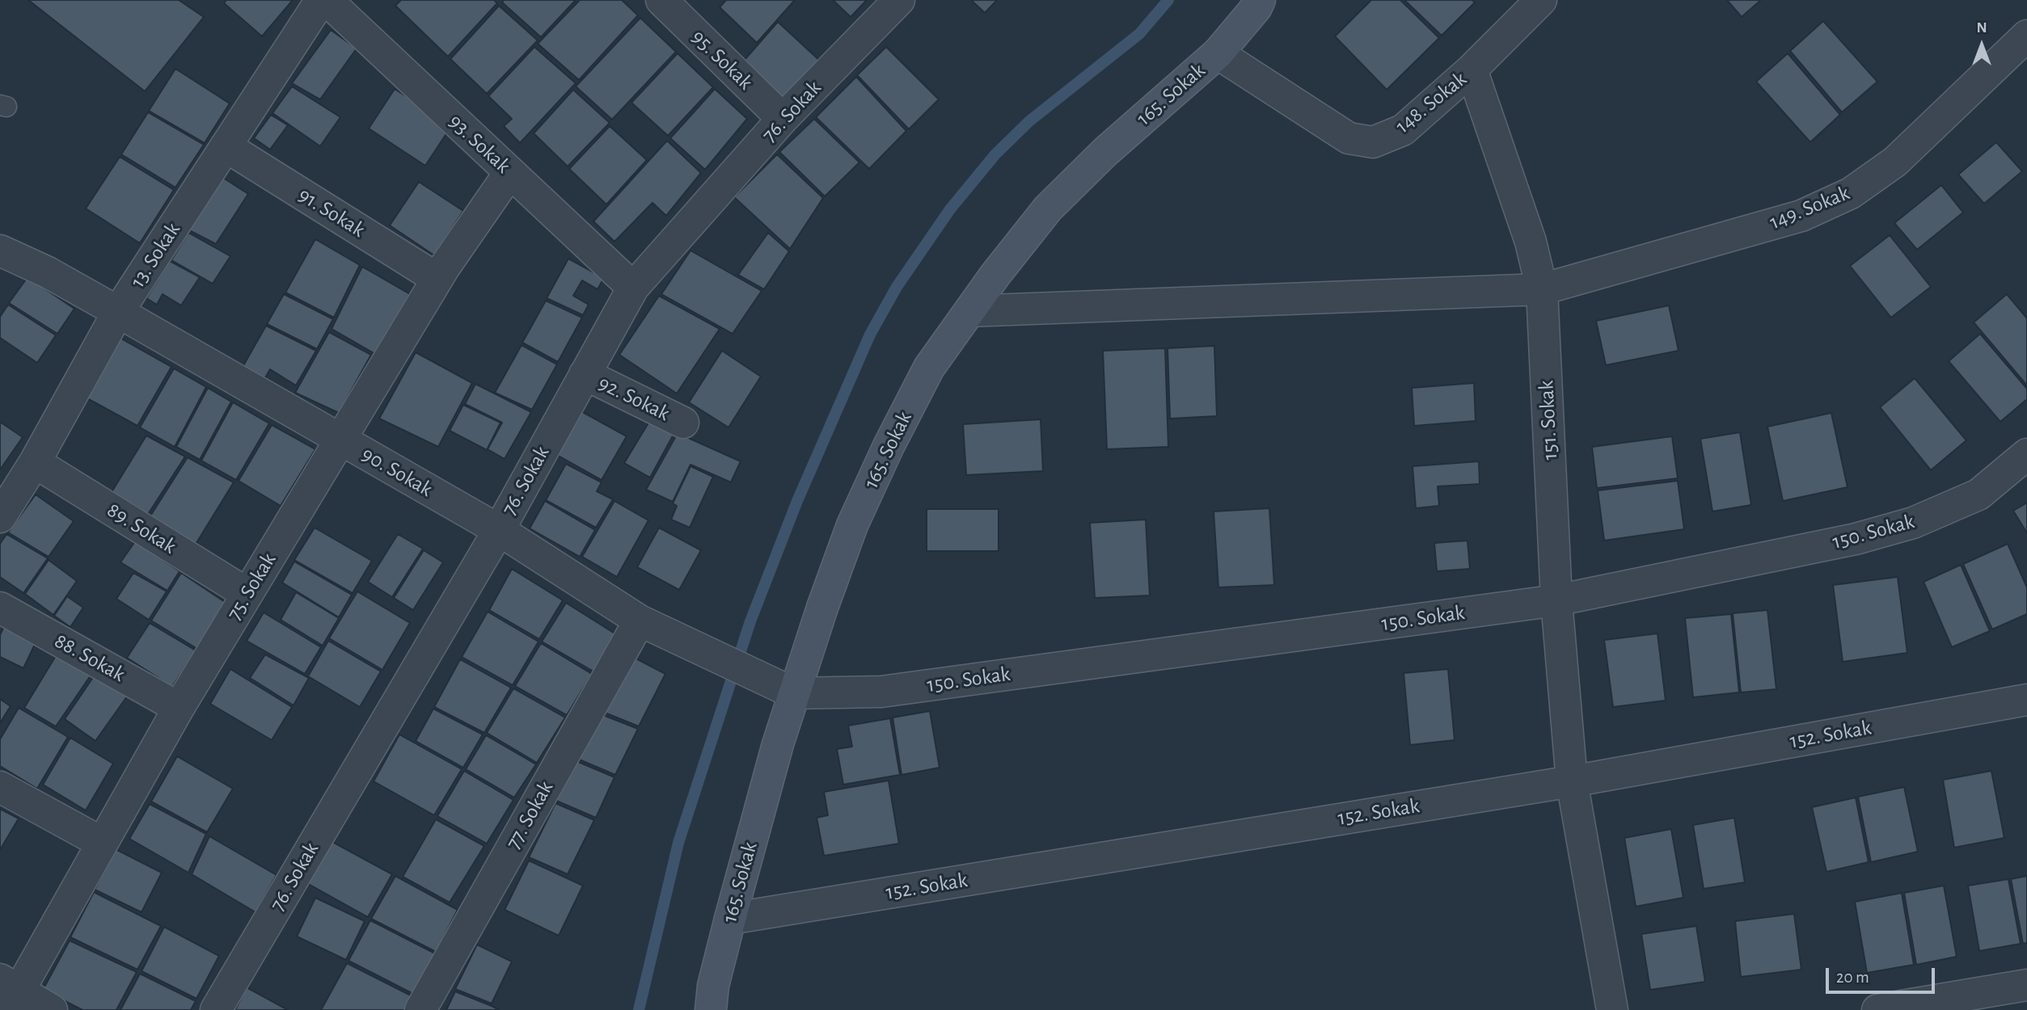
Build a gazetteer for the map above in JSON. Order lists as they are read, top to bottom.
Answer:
{
  "streets": {
    "main road": ["165. Sokak"],
    "street": [
      "95. Sokak",
      "148. Sokak",
      "76. Sokak",
      "93. Sokak",
      "149. Sokak",
      "91. Sokak",
      "13. Sokak",
      "92. Sokak",
      "151. Sokak",
      "90. Sokak",
      "89. Sokak",
      "150. Sokak",
      "75. Sokak",
      "88. Sokak",
      "152. Sokak",
      "77. Sokak"
    ]
  },
  "crossings": [
    ["95. Sokak", "76. Sokak"],
    ["165. Sokak", "148. Sokak"],
    ["165. Sokak", "149. Sokak"],
    ["165. Sokak", "90. Sokak"],
    ["165. Sokak", "150. Sokak"],
    ["165. Sokak", "152. Sokak"],
    ["148. Sokak", "151. Sokak"],
    ["76. Sokak", "93. Sokak"],
    ["76. Sokak", "92. Sokak"],
    ["76. Sokak", "90. Sokak"],
    ["93. Sokak", "75. Sokak"],
    ["149. Sokak", "151. Sokak"],
    ["91. Sokak", "13. Sokak"],
    ["91. Sokak", "75. Sokak"],
    ["13. Sokak", "90. Sokak"],
    ["13. Sokak", "89. Sokak"],
    ["151. Sokak", "150. Sokak"],
    ["151. Sokak", "152. Sokak"],
    ["90. Sokak", "150. Sokak"],
    ["90. Sokak", "75. Sokak"],
    ["90. Sokak", "77. Sokak"],
    ["89. Sokak", "75. Sokak"],
    ["75. Sokak", "88. Sokak"]
  ],
  "scale_bar": "20 m",
  "north": "top"
}
